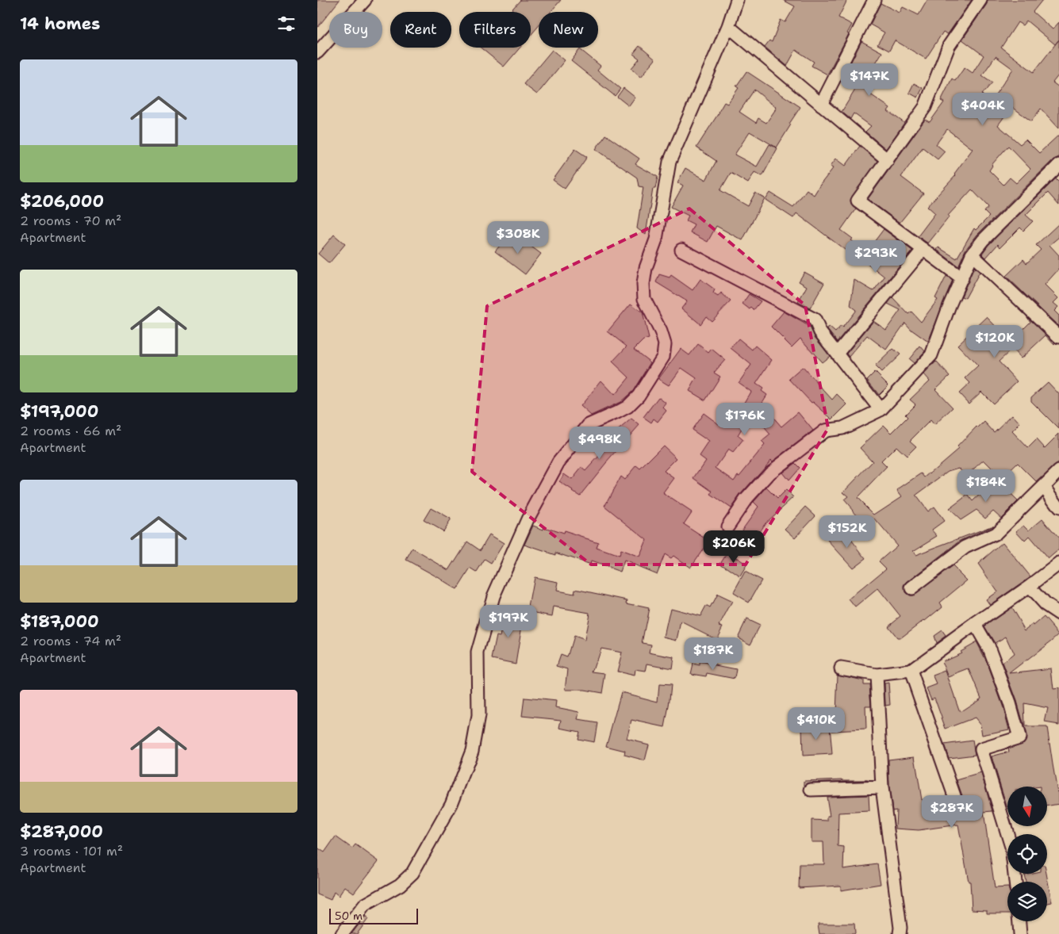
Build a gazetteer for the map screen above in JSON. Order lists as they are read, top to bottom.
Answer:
{
  "scale_bar": "50 m",
  "north": "bottom",
  "page": {
    "heading": "14 homes",
    "chip": [
      "Buy",
      "Rent",
      "Filters",
      "New"
    ],
    "list": [
      {
        "name": "$206,000",
        "note": "2 rooms · 70 m² · Apartment"
      },
      {
        "name": "$197,000",
        "note": "2 rooms · 66 m² · Apartment"
      },
      {
        "name": "$187,000",
        "note": "2 rooms · 74 m² · Apartment"
      },
      {
        "name": "$287,000",
        "note": "3 rooms · 101 m² · Apartment"
      }
    ],
    "price": [
      "$147K",
      "$404K",
      "$308K",
      "$293K",
      "$120K",
      "$176K",
      "$498K",
      "$184K",
      "$152K",
      "$206K",
      "$197K",
      "$187K",
      "$410K",
      "$287K"
    ],
    "scale": "50 m"
  }
}
